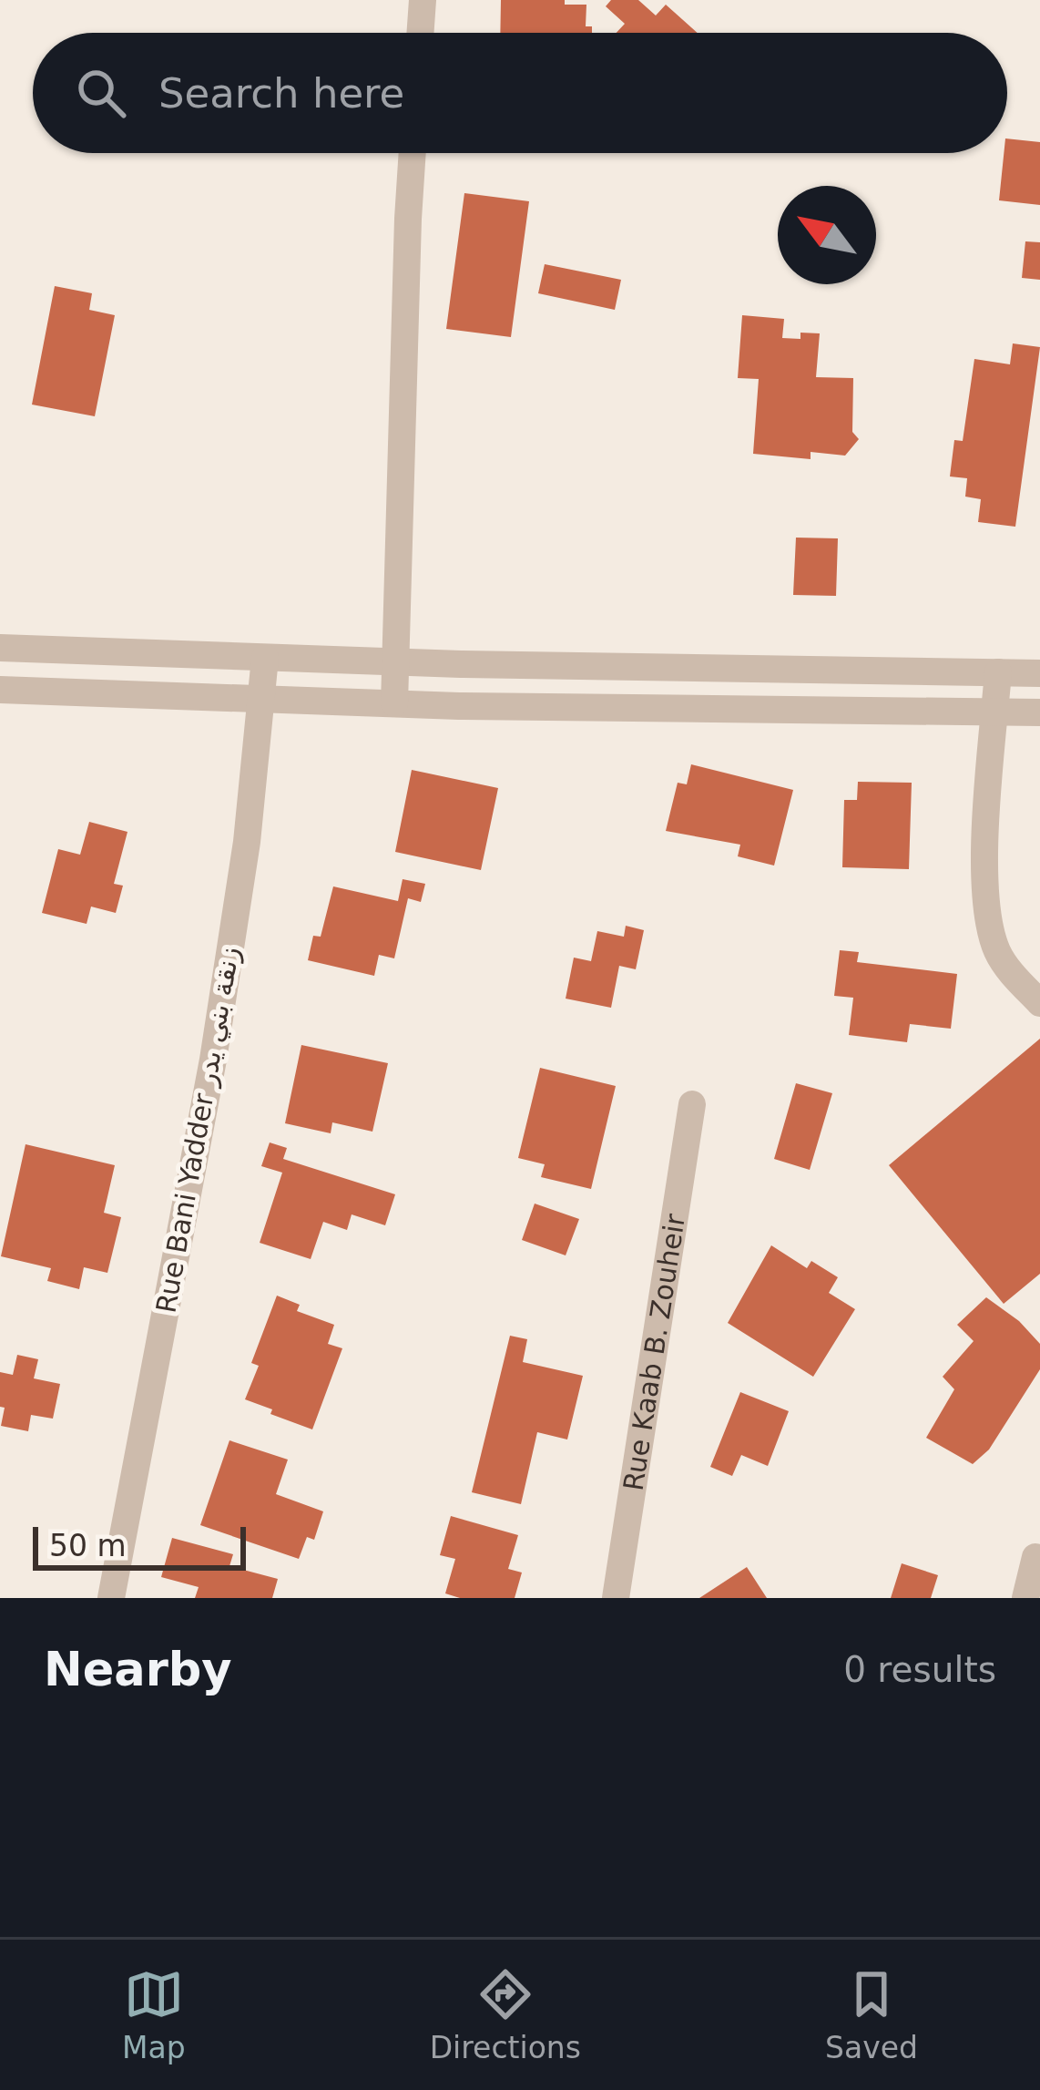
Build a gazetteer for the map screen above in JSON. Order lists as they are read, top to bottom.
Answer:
{
  "streets": {
    "street": ["Rue Bani Yadder زنقة بني يدر", "Rue Kaab B. Zouheir"]
  },
  "scale_bar": "50 m",
  "north": "top left",
  "page": {
    "search": "Search here",
    "scale": "50 m",
    "heading": ["Nearby", "0 results"],
    "nav": ["Map", "Directions", "Saved"]
  }
}
